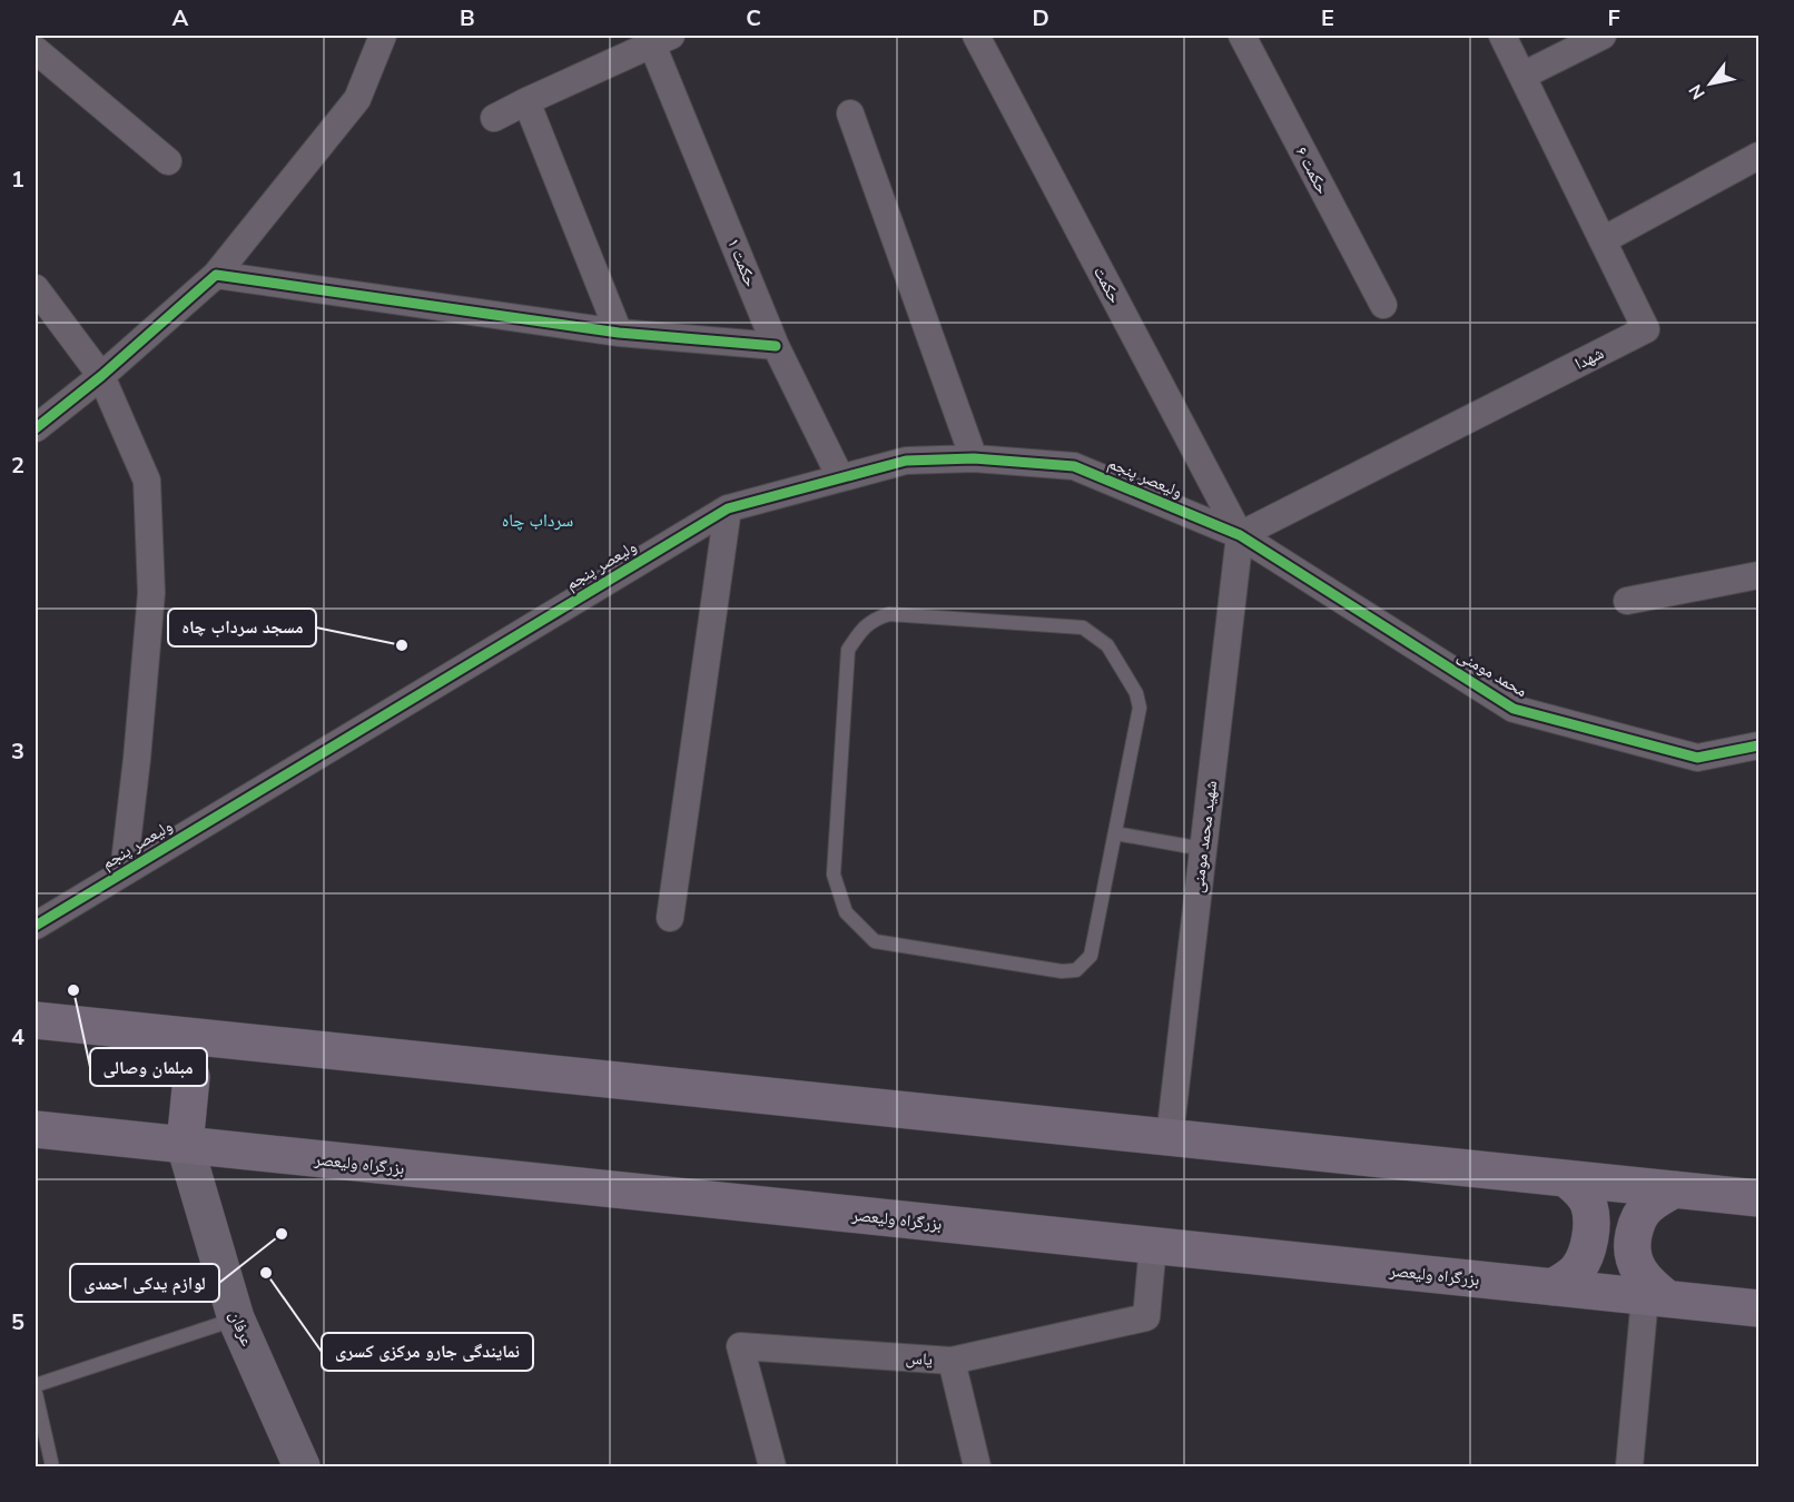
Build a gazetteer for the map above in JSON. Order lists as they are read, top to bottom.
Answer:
{
  "streets": {
    "highway": ["بزرگراه ولیعصر"],
    "main road": ["عرفان"],
    "street": [
      "حکمت ۶",
      "حکمت ۱",
      "حکمت",
      "شهدا",
      "ولیعصر پنجم",
      "محمد مومنی",
      "شهید محمد مومنی",
      "یاس"
    ]
  },
  "crossings": [
    ["حکمت ۱", "ولیعصر پنجم"],
    ["حکمت", "شهدا"],
    ["حکمت", "ولیعصر پنجم"],
    ["حکمت", "محمد مومنی"],
    ["حکمت", "شهید محمد مومنی"],
    ["شهدا", "ولیعصر پنجم"],
    ["شهدا", "محمد مومنی"],
    ["شهدا", "شهید محمد مومنی"],
    ["ولیعصر پنجم", "محمد مومنی"],
    ["ولیعصر پنجم", "شهید محمد مومنی"],
    ["محمد مومنی", "شهید محمد مومنی"],
    ["بزرگراه ولیعصر", "عرفان"],
    ["بزرگراه ولیعصر", "یاس"]
  ],
  "districts": ["سرداب چاه"],
  "places": [
    "مسجد سرداب چاه",
    "مبلمان وصالی",
    "لوازم یدکی احمدی",
    "نمایندگی جارو مرکزی کسری"
  ],
  "north": "bottom left",
  "grid": {
    "columns": [
      "A",
      "B",
      "C",
      "D",
      "E",
      "F"
    ],
    "rows": [
      "1",
      "2",
      "3",
      "4",
      "5"
    ]
  }
}
